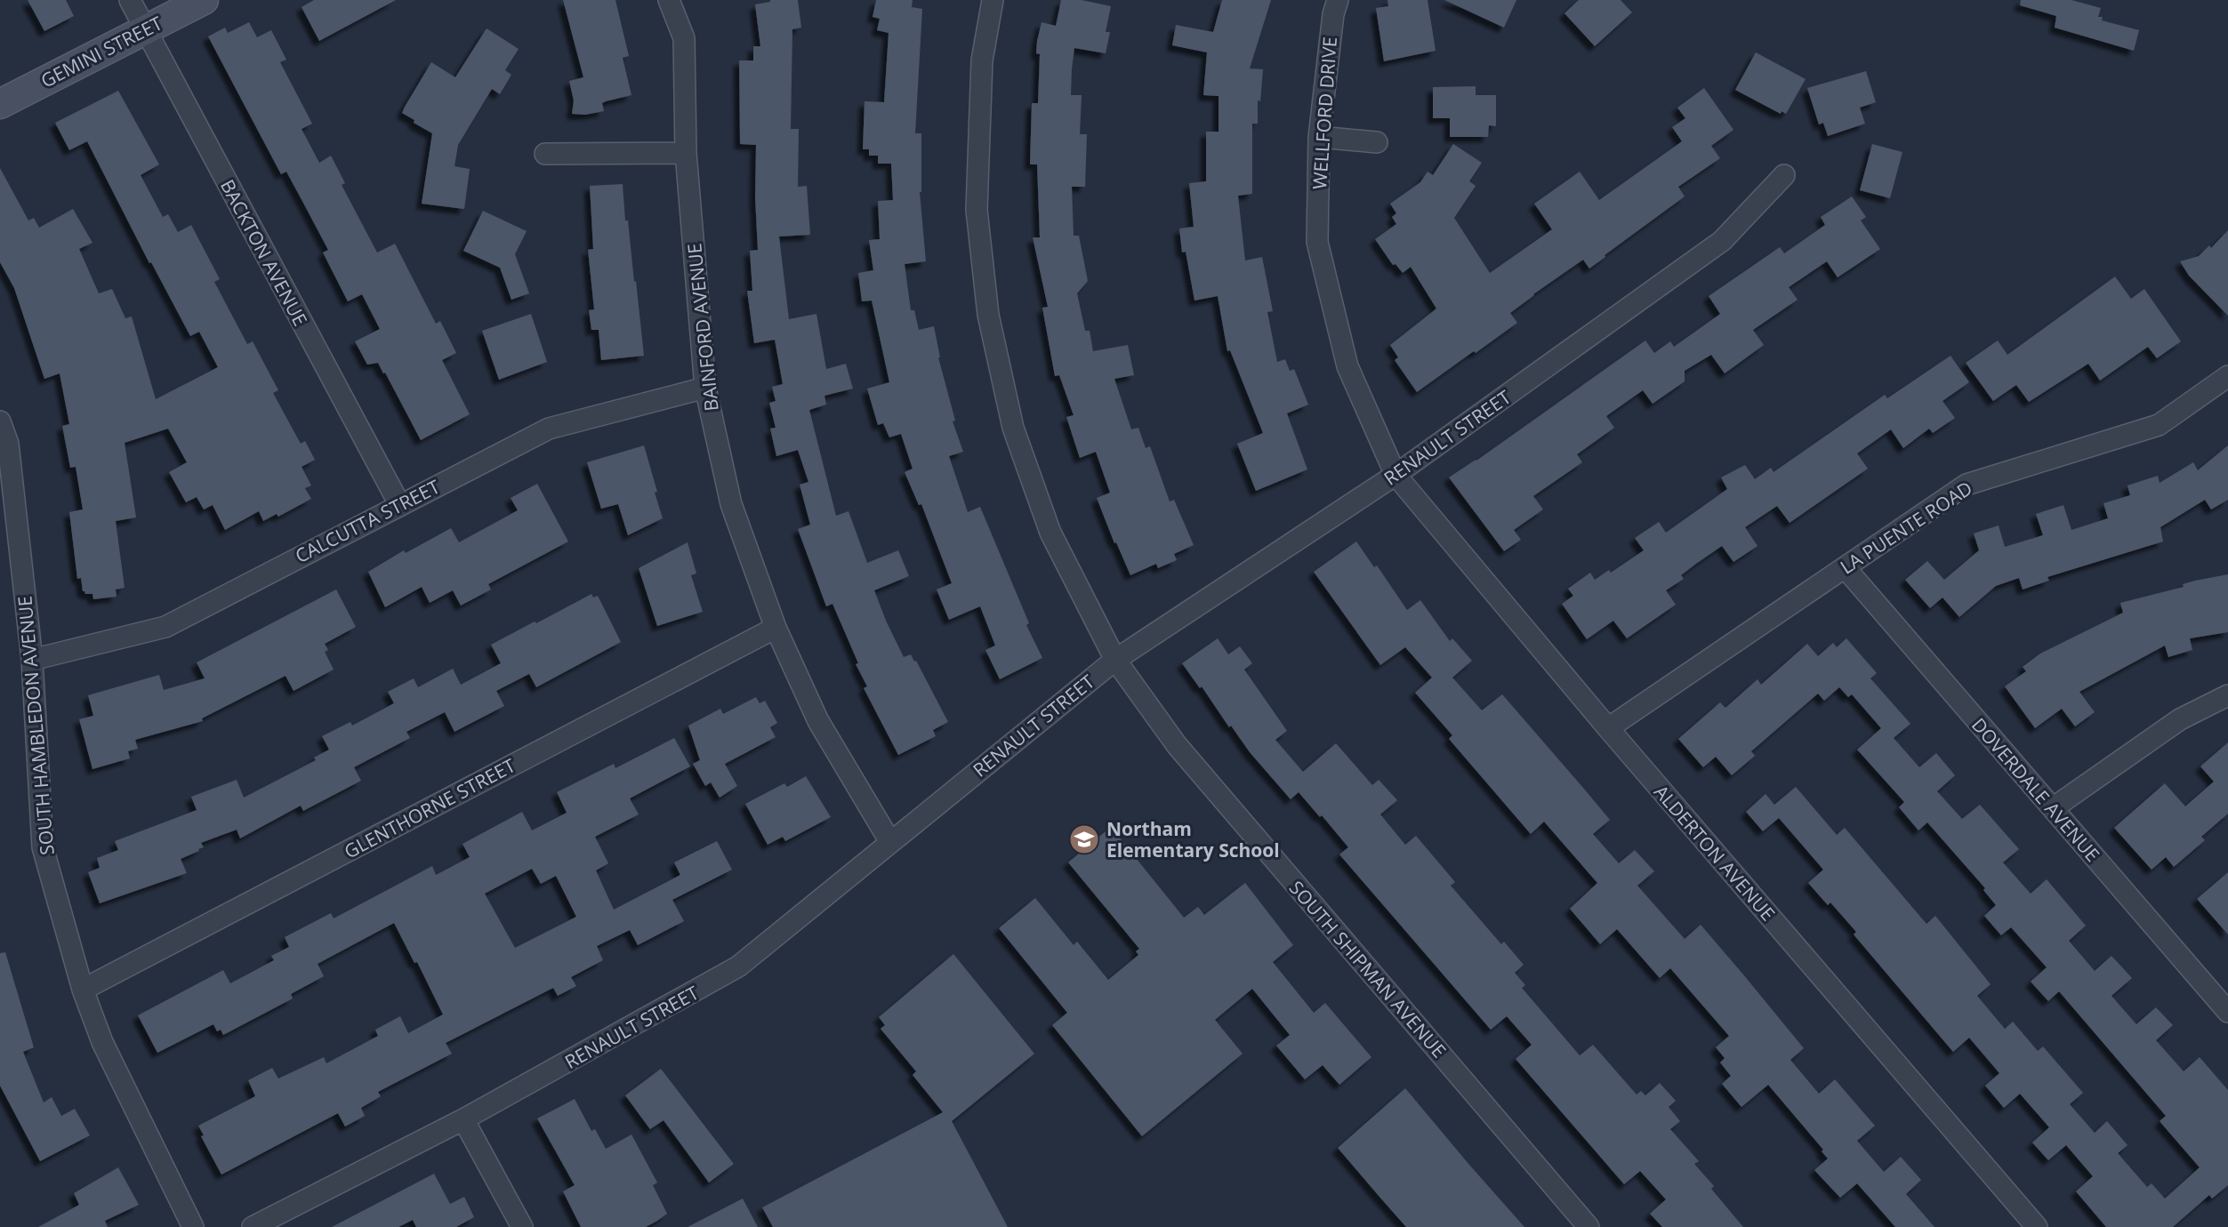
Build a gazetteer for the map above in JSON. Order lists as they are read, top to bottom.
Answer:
{
  "streets": {
    "street": [
      "GEMINI STREET",
      "WELLFORD DRIVE",
      "BACKTON AVENUE",
      "BAINFORD AVENUE",
      "RENAULT STREET",
      "CALCUTTA STREET",
      "LA PUENTE ROAD",
      "SOUTH HAMBLEDON AVENUE",
      "DOVERDALE AVENUE",
      "GLENTHORNE STREET",
      "ALDERTON AVENUE",
      "SOUTH SHIPMAN AVENUE"
    ]
  },
  "crossings": [
    ["GEMINI STREET", "BACKTON AVENUE"],
    ["WELLFORD DRIVE", "RENAULT STREET"],
    ["WELLFORD DRIVE", "ALDERTON AVENUE"],
    ["BACKTON AVENUE", "CALCUTTA STREET"],
    ["BAINFORD AVENUE", "RENAULT STREET"],
    ["BAINFORD AVENUE", "CALCUTTA STREET"],
    ["BAINFORD AVENUE", "GLENTHORNE STREET"],
    ["RENAULT STREET", "ALDERTON AVENUE"],
    ["RENAULT STREET", "SOUTH SHIPMAN AVENUE"],
    ["CALCUTTA STREET", "SOUTH HAMBLEDON AVENUE"],
    ["LA PUENTE ROAD", "DOVERDALE AVENUE"],
    ["LA PUENTE ROAD", "ALDERTON AVENUE"],
    ["SOUTH HAMBLEDON AVENUE", "GLENTHORNE STREET"]
  ],
  "places": {
    "school or university": ["Northam Elementary School"]
  }
}
